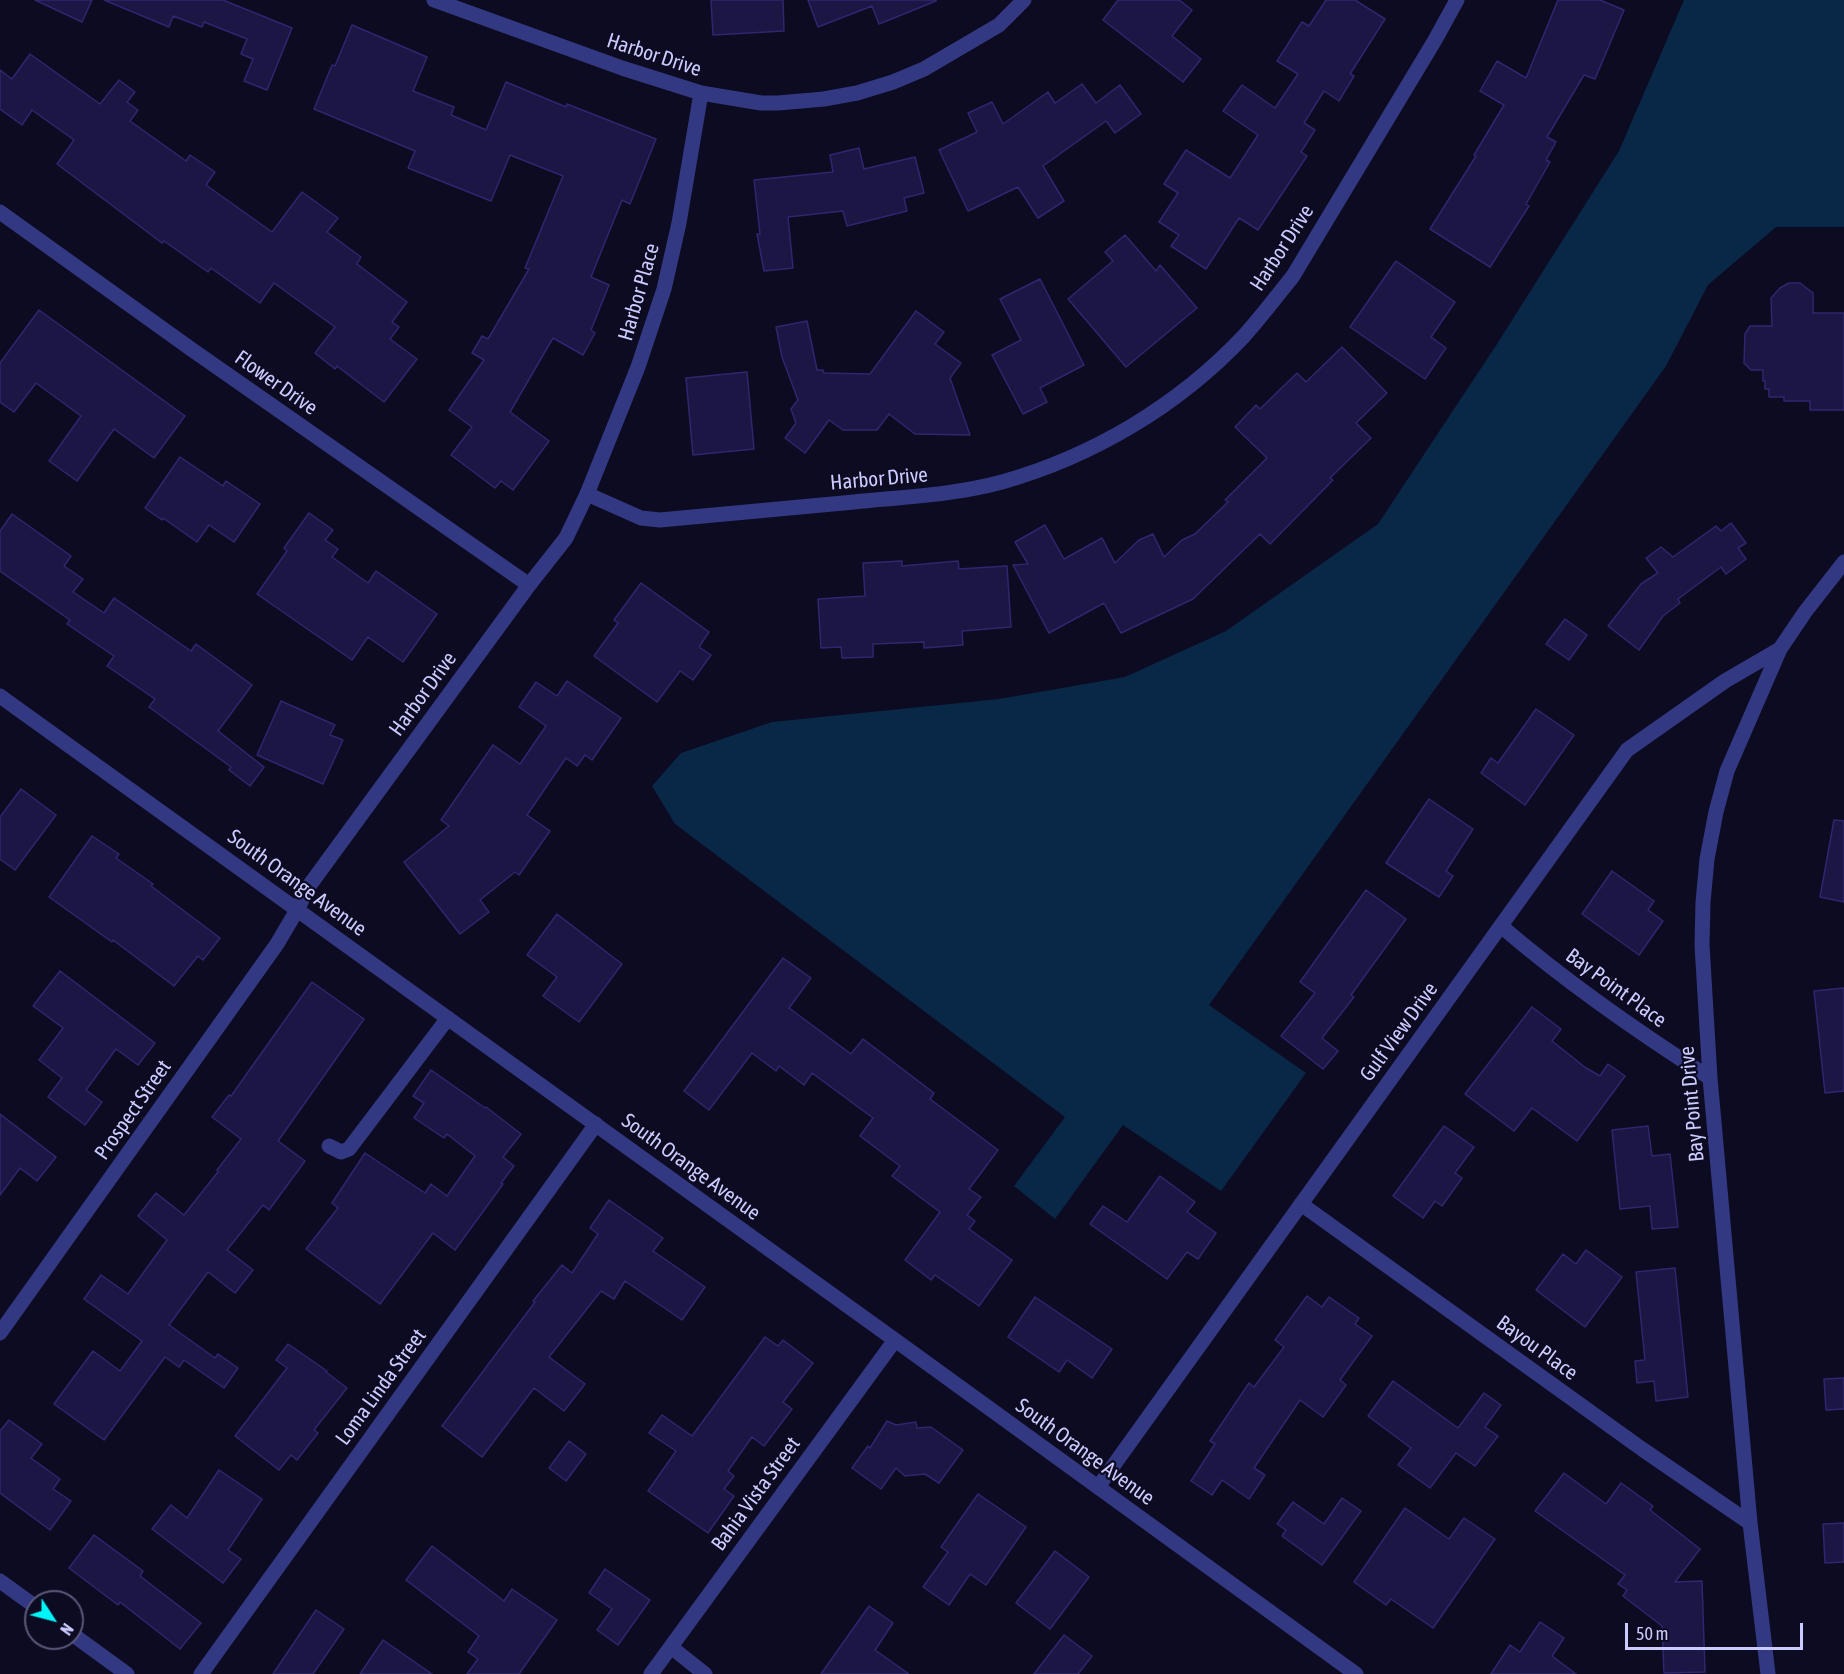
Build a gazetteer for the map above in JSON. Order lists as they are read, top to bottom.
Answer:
{
  "streets": {
    "street": [
      "Harbor Drive",
      "Harbor Place",
      "Flower Drive",
      "South Orange Avenue",
      "Bay Point Place",
      "Gulf View Drive",
      "Bay Point Drive",
      "Prospect Street",
      "Bayou Place",
      "Loma Linda Street",
      "Bahia Vista Street"
    ]
  },
  "crossings": [
    ["Harbor Drive", "Harbor Place"],
    ["Harbor Drive", "Flower Drive"],
    ["Harbor Drive", "South Orange Avenue"],
    ["Harbor Drive", "Prospect Street"],
    ["South Orange Avenue", "Gulf View Drive"],
    ["South Orange Avenue", "Prospect Street"],
    ["South Orange Avenue", "Loma Linda Street"],
    ["South Orange Avenue", "Bahia Vista Street"],
    ["Bay Point Place", "Gulf View Drive"],
    ["Bay Point Place", "Bay Point Drive"],
    ["Gulf View Drive", "Bay Point Drive"],
    ["Gulf View Drive", "Bayou Place"],
    ["Bay Point Drive", "Bayou Place"]
  ],
  "scale_bar": "50 m",
  "north": "bottom right"
}
